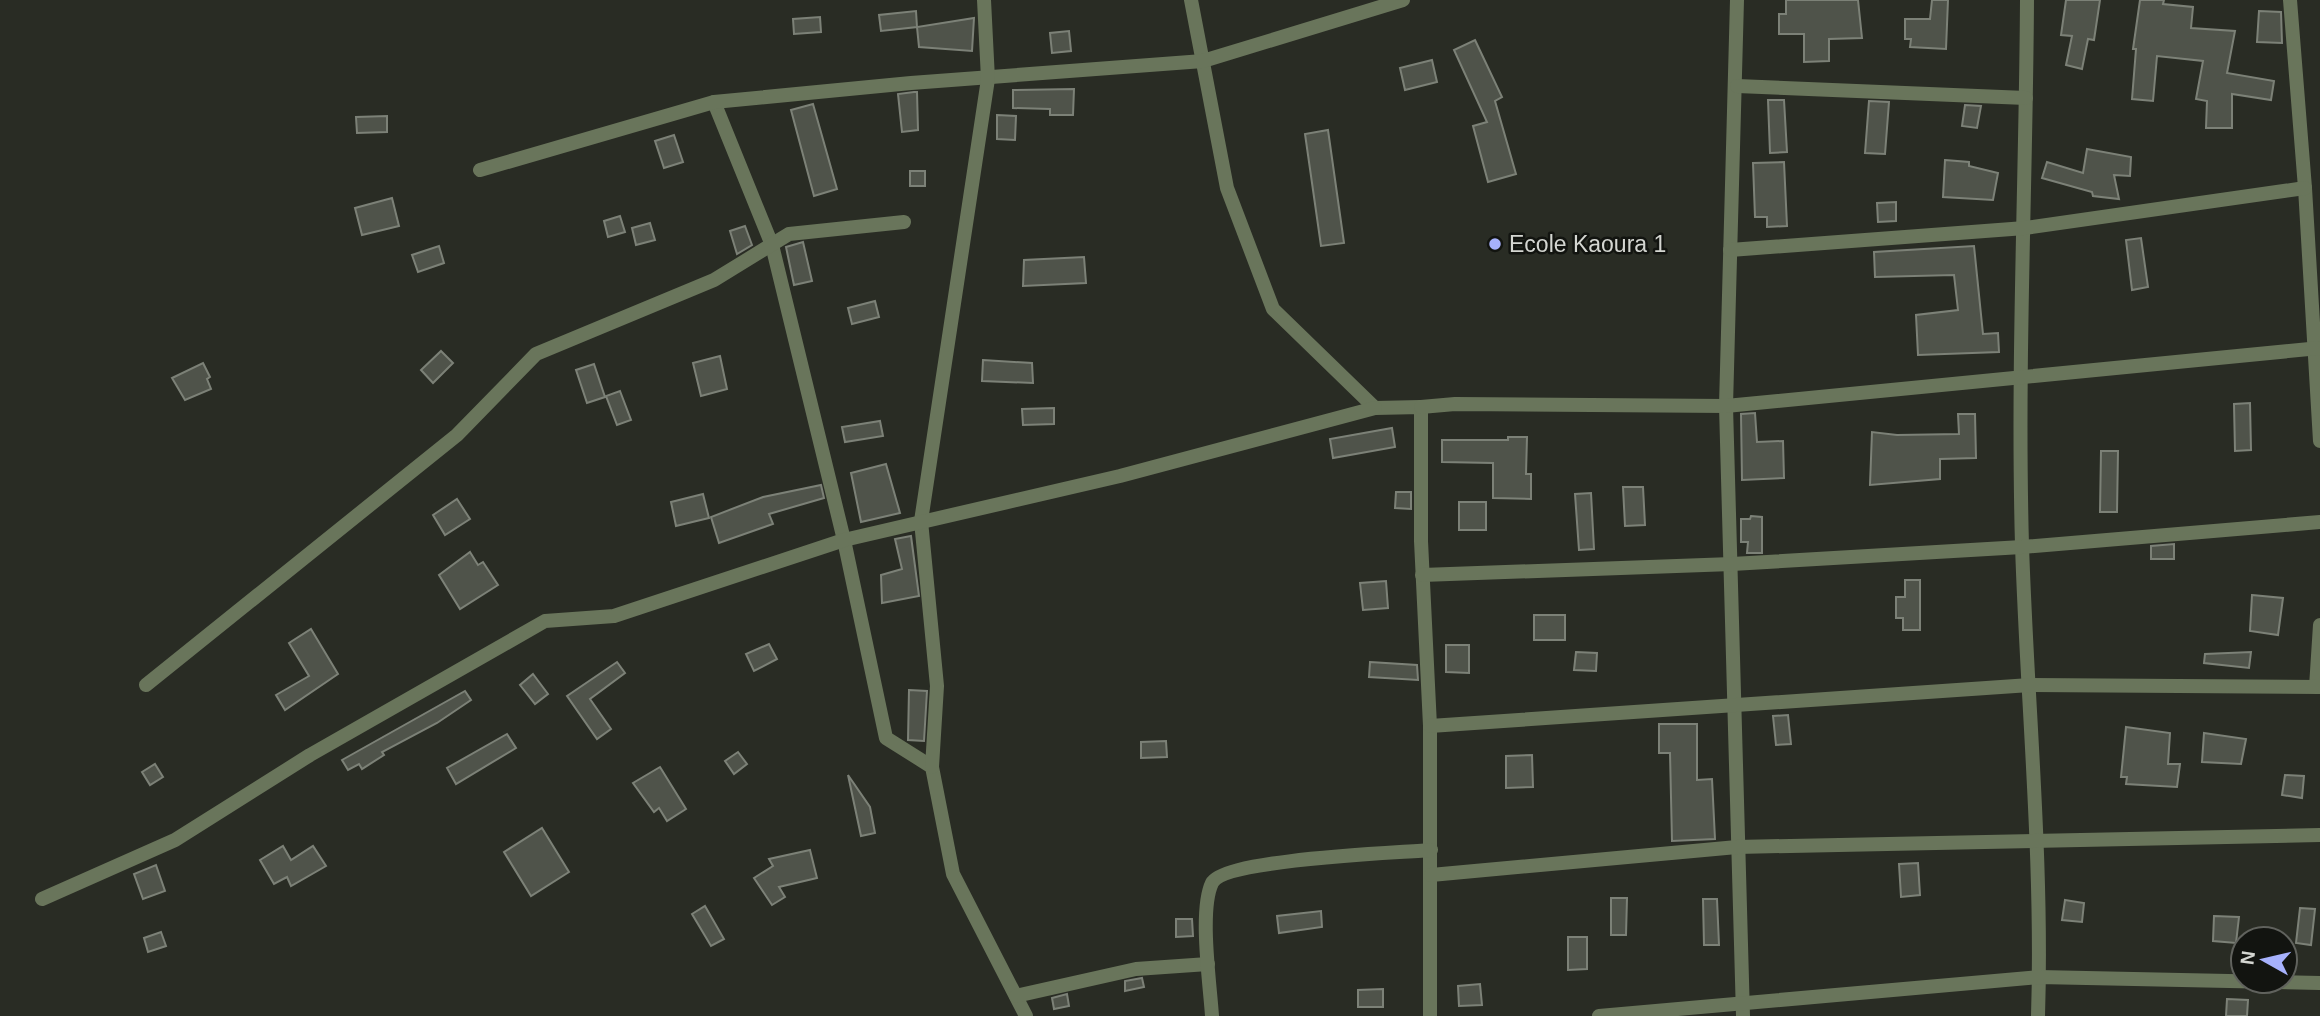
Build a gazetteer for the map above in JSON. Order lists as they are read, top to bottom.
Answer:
{
  "places": ["Ecole Kaoura 1"],
  "north": "left"
}
